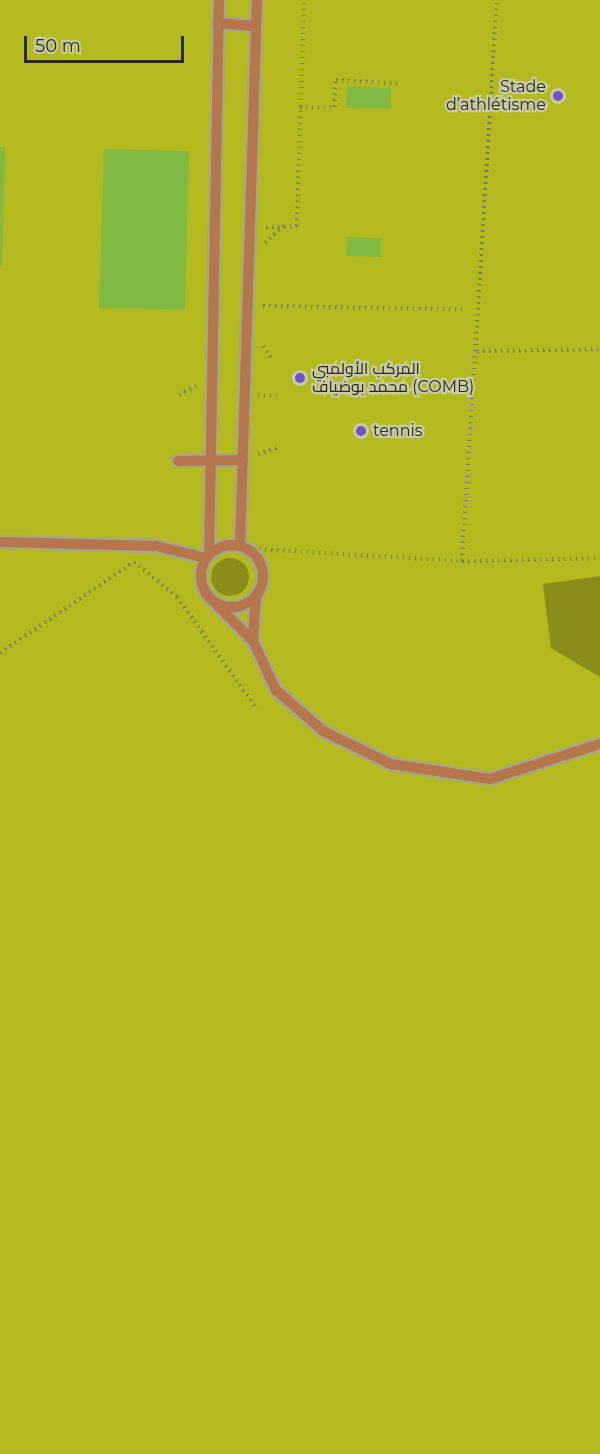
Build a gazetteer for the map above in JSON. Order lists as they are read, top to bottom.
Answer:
{
  "places": ["Stade d’athlétisme", "المركب الأولمبي محمد بوضياف (COMB)", "tennis"],
  "scale_bar": "50 m"
}
